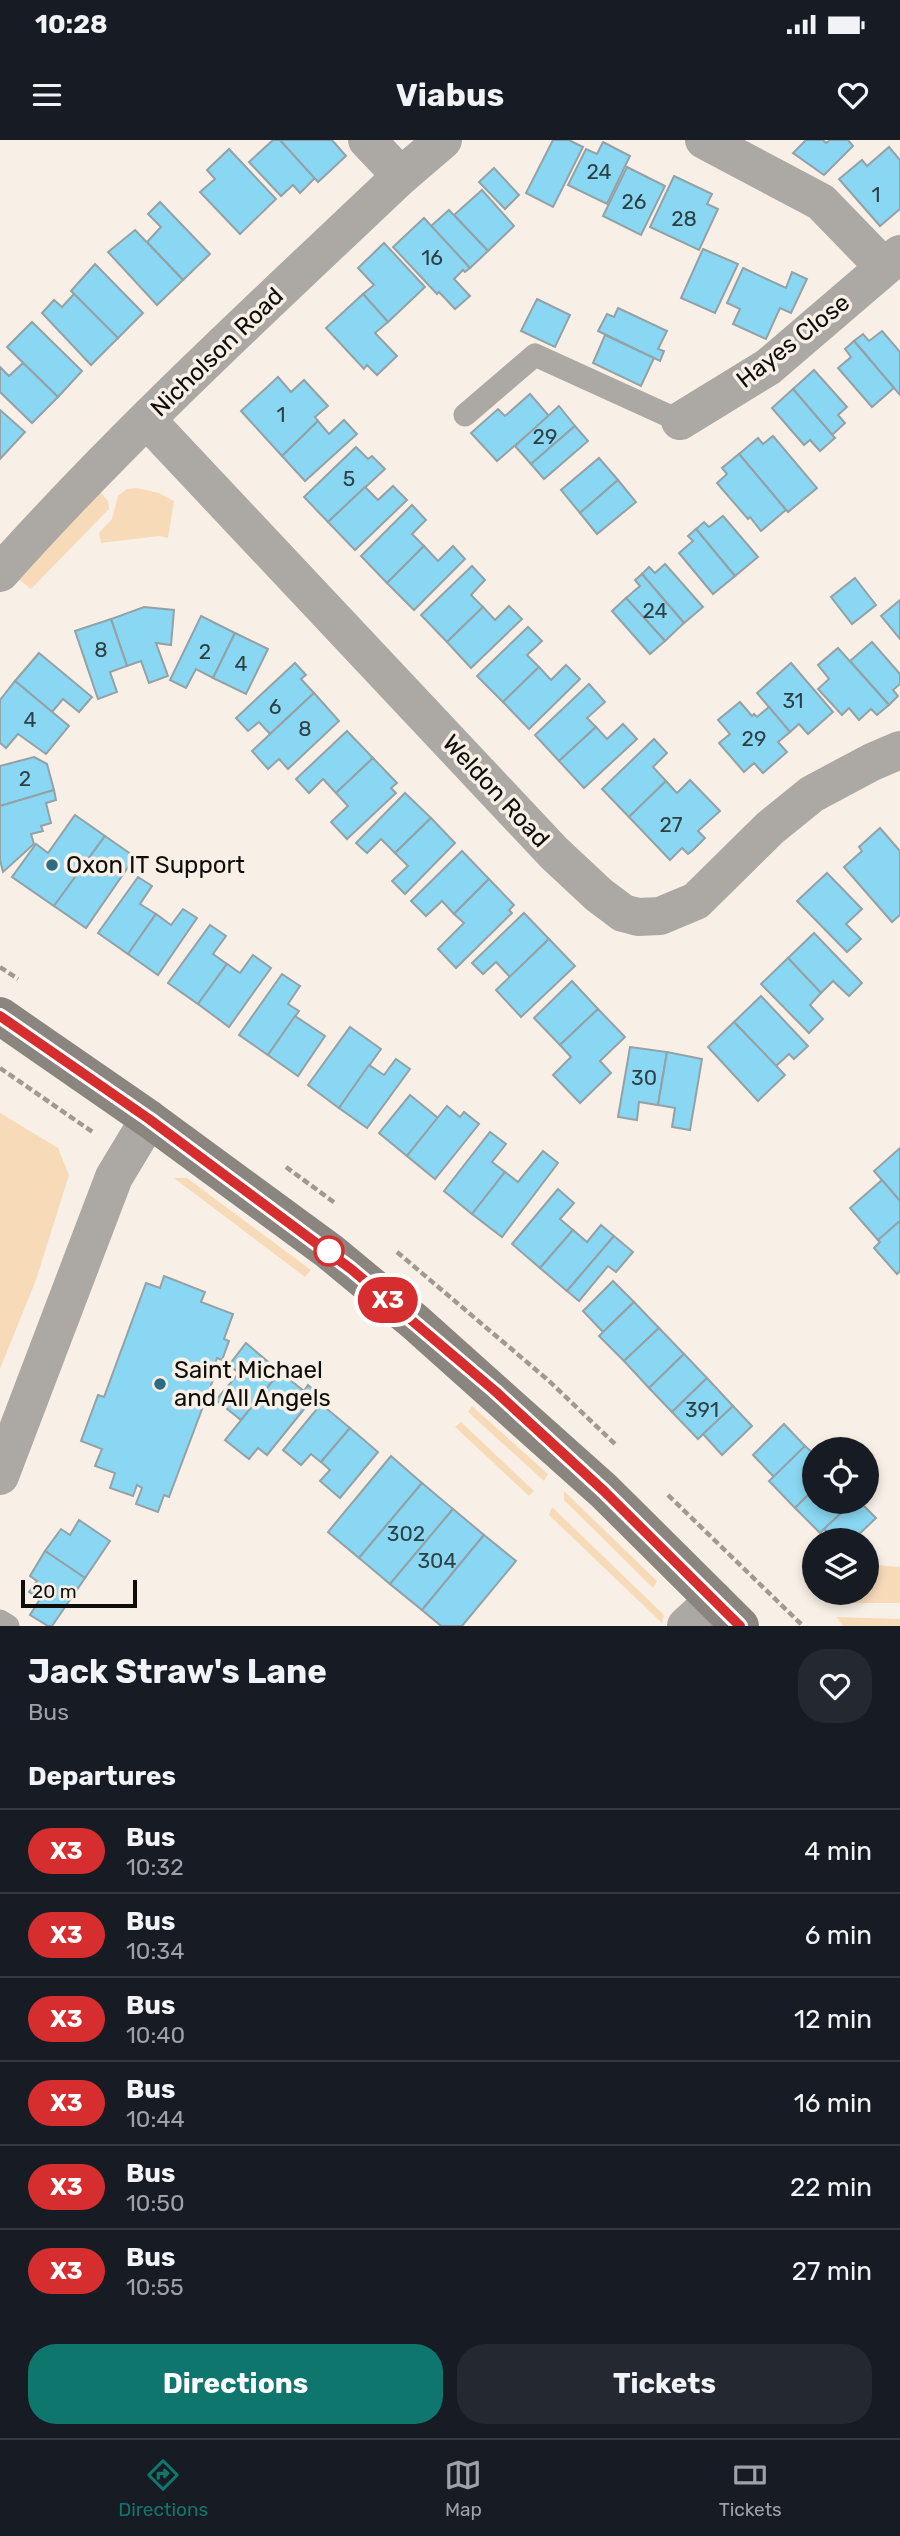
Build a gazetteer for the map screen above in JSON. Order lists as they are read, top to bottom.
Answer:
{
  "streets": {
    "street": ["Hayes Close", "Nicholson Road", "Weldon Road"]
  },
  "crossings": [
    ["Nicholson Road", "Weldon Road"]
  ],
  "places": ["Oxon IT Support", "Saint Michael and All Angels"],
  "lines": ["bus line X3"],
  "house_numbers": [
    "24",
    "1",
    "26",
    "28",
    "16",
    "1",
    "29",
    "5",
    "24",
    "8",
    "2",
    "4",
    "31",
    "6",
    "4",
    "8",
    "29",
    "2",
    "27",
    "30",
    "391",
    "302",
    "304"
  ],
  "scale_bar": "20 m",
  "page": {
    "status": "10:28",
    "header": "Viabus",
    "on_map": "X3",
    "scale": "20 m",
    "heading": [
      ["Jack Straw's Lane", "Bus"],
      "Departures"
    ],
    "list": [
      {
        "mark": "X3",
        "name": "Bus",
        "note": "10:32",
        "value": "4 min"
      },
      {
        "mark": "X3",
        "name": "Bus",
        "note": "10:34",
        "value": "6 min"
      },
      {
        "mark": "X3",
        "name": "Bus",
        "note": "10:40",
        "value": "12 min"
      },
      {
        "mark": "X3",
        "name": "Bus",
        "note": "10:44",
        "value": "16 min"
      },
      {
        "mark": "X3",
        "name": "Bus",
        "note": "10:50",
        "value": "22 min"
      },
      {
        "mark": "X3",
        "name": "Bus",
        "note": "10:55",
        "value": "27 min"
      }
    ],
    "buttons": ["Directions", "Tickets"],
    "tabs": ["Directions", "Map", "Tickets"]
  }
}
